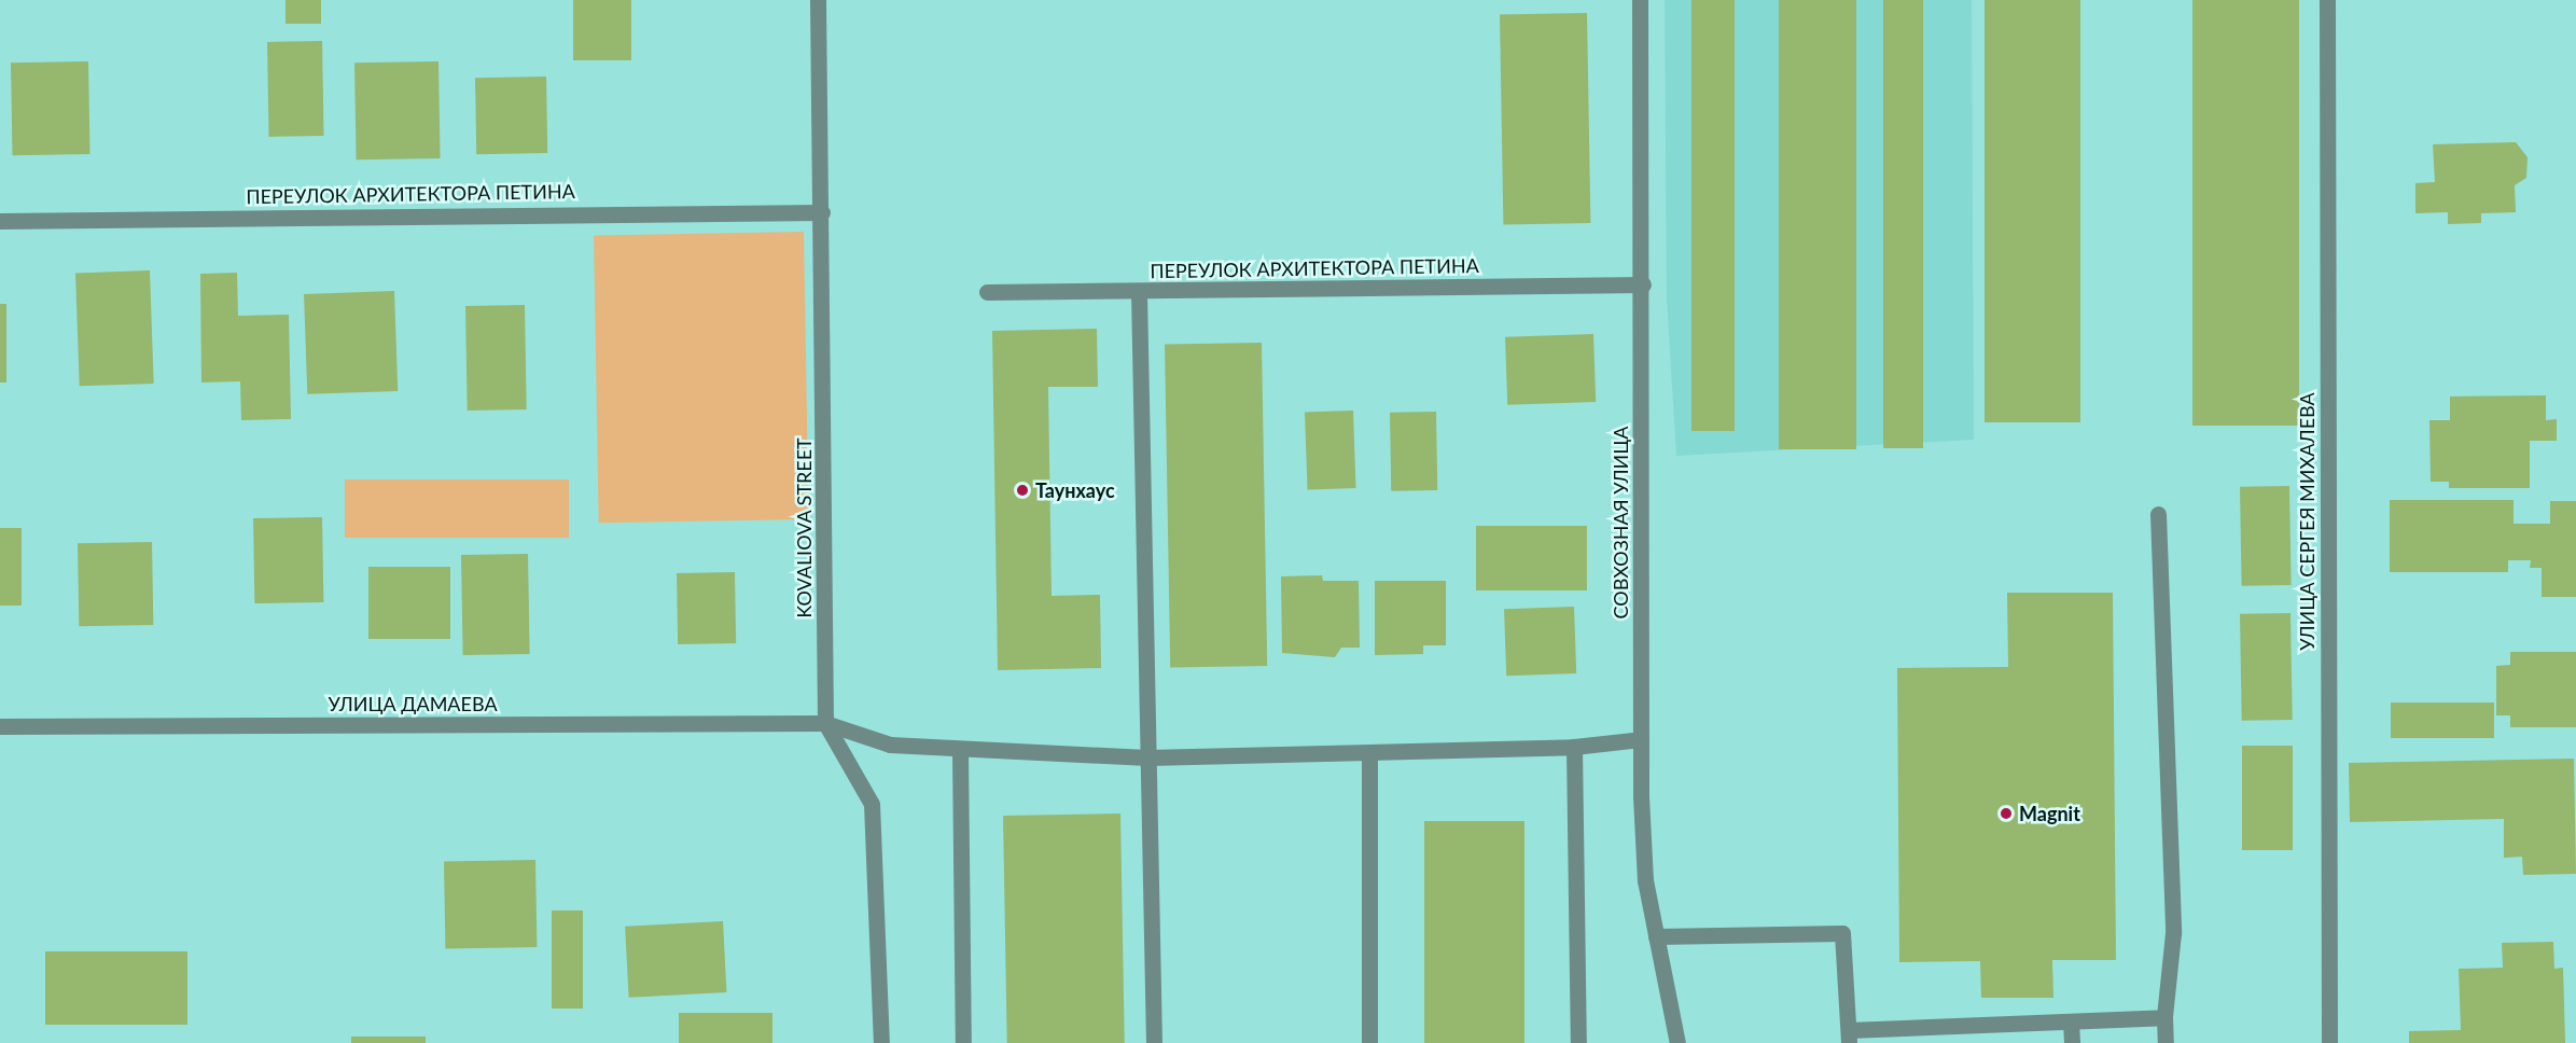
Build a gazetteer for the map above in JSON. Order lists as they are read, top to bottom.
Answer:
{
  "streets": {
    "street": [
      "ПЕРЕУЛОК АРХИТЕКТОРА ПЕТИНА",
      "УЛИЦА СЕРГЕЯ МИХАЛЕВА",
      "СОВХОЗНАЯ УЛИЦА",
      "KOVALIOVA STREET",
      "УЛИЦА ДАМАЕВА"
    ]
  },
  "crossings": [
    ["ПЕРЕУЛОК АРХИТЕКТОРА ПЕТИНА", "СОВХОЗНАЯ УЛИЦА"],
    ["ПЕРЕУЛОК АРХИТЕКТОРА ПЕТИНА", "KOVALIOVA STREET"],
    ["СОВХОЗНАЯ УЛИЦА", "УЛИЦА ДАМАЕВА"],
    ["KOVALIOVA STREET", "УЛИЦА ДАМАЕВА"]
  ],
  "places": ["Таунхаус", "Magnit"]
}
